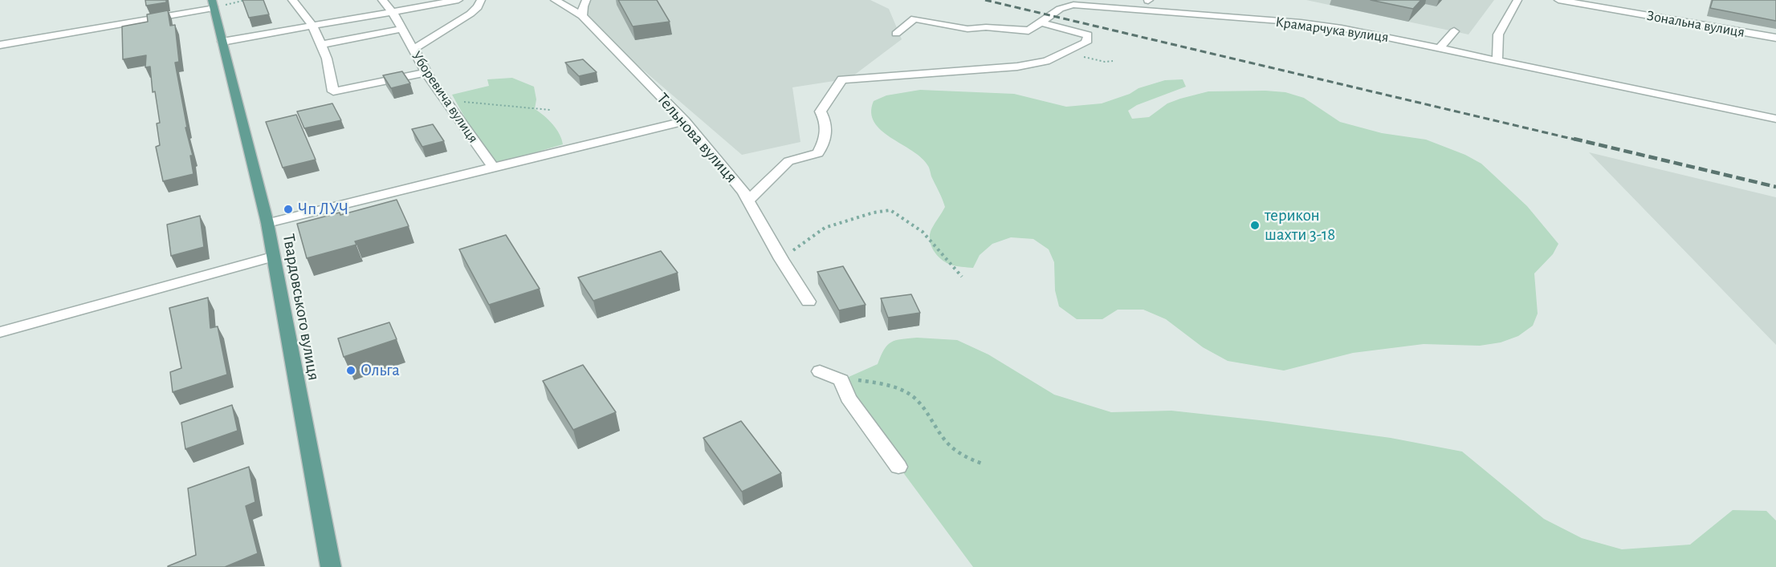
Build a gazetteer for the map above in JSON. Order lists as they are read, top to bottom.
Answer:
{
  "streets": {
    "main road": ["Твардовського вулиця"],
    "street": [
      "Зональна вулиця",
      "Крамарчука вулиця",
      "Уборевича вулиця",
      "Тельнова вулиця"
    ]
  },
  "places": ["Чп ЛУЧ", "терикон шахти 3-18", "Ольга"]
}
